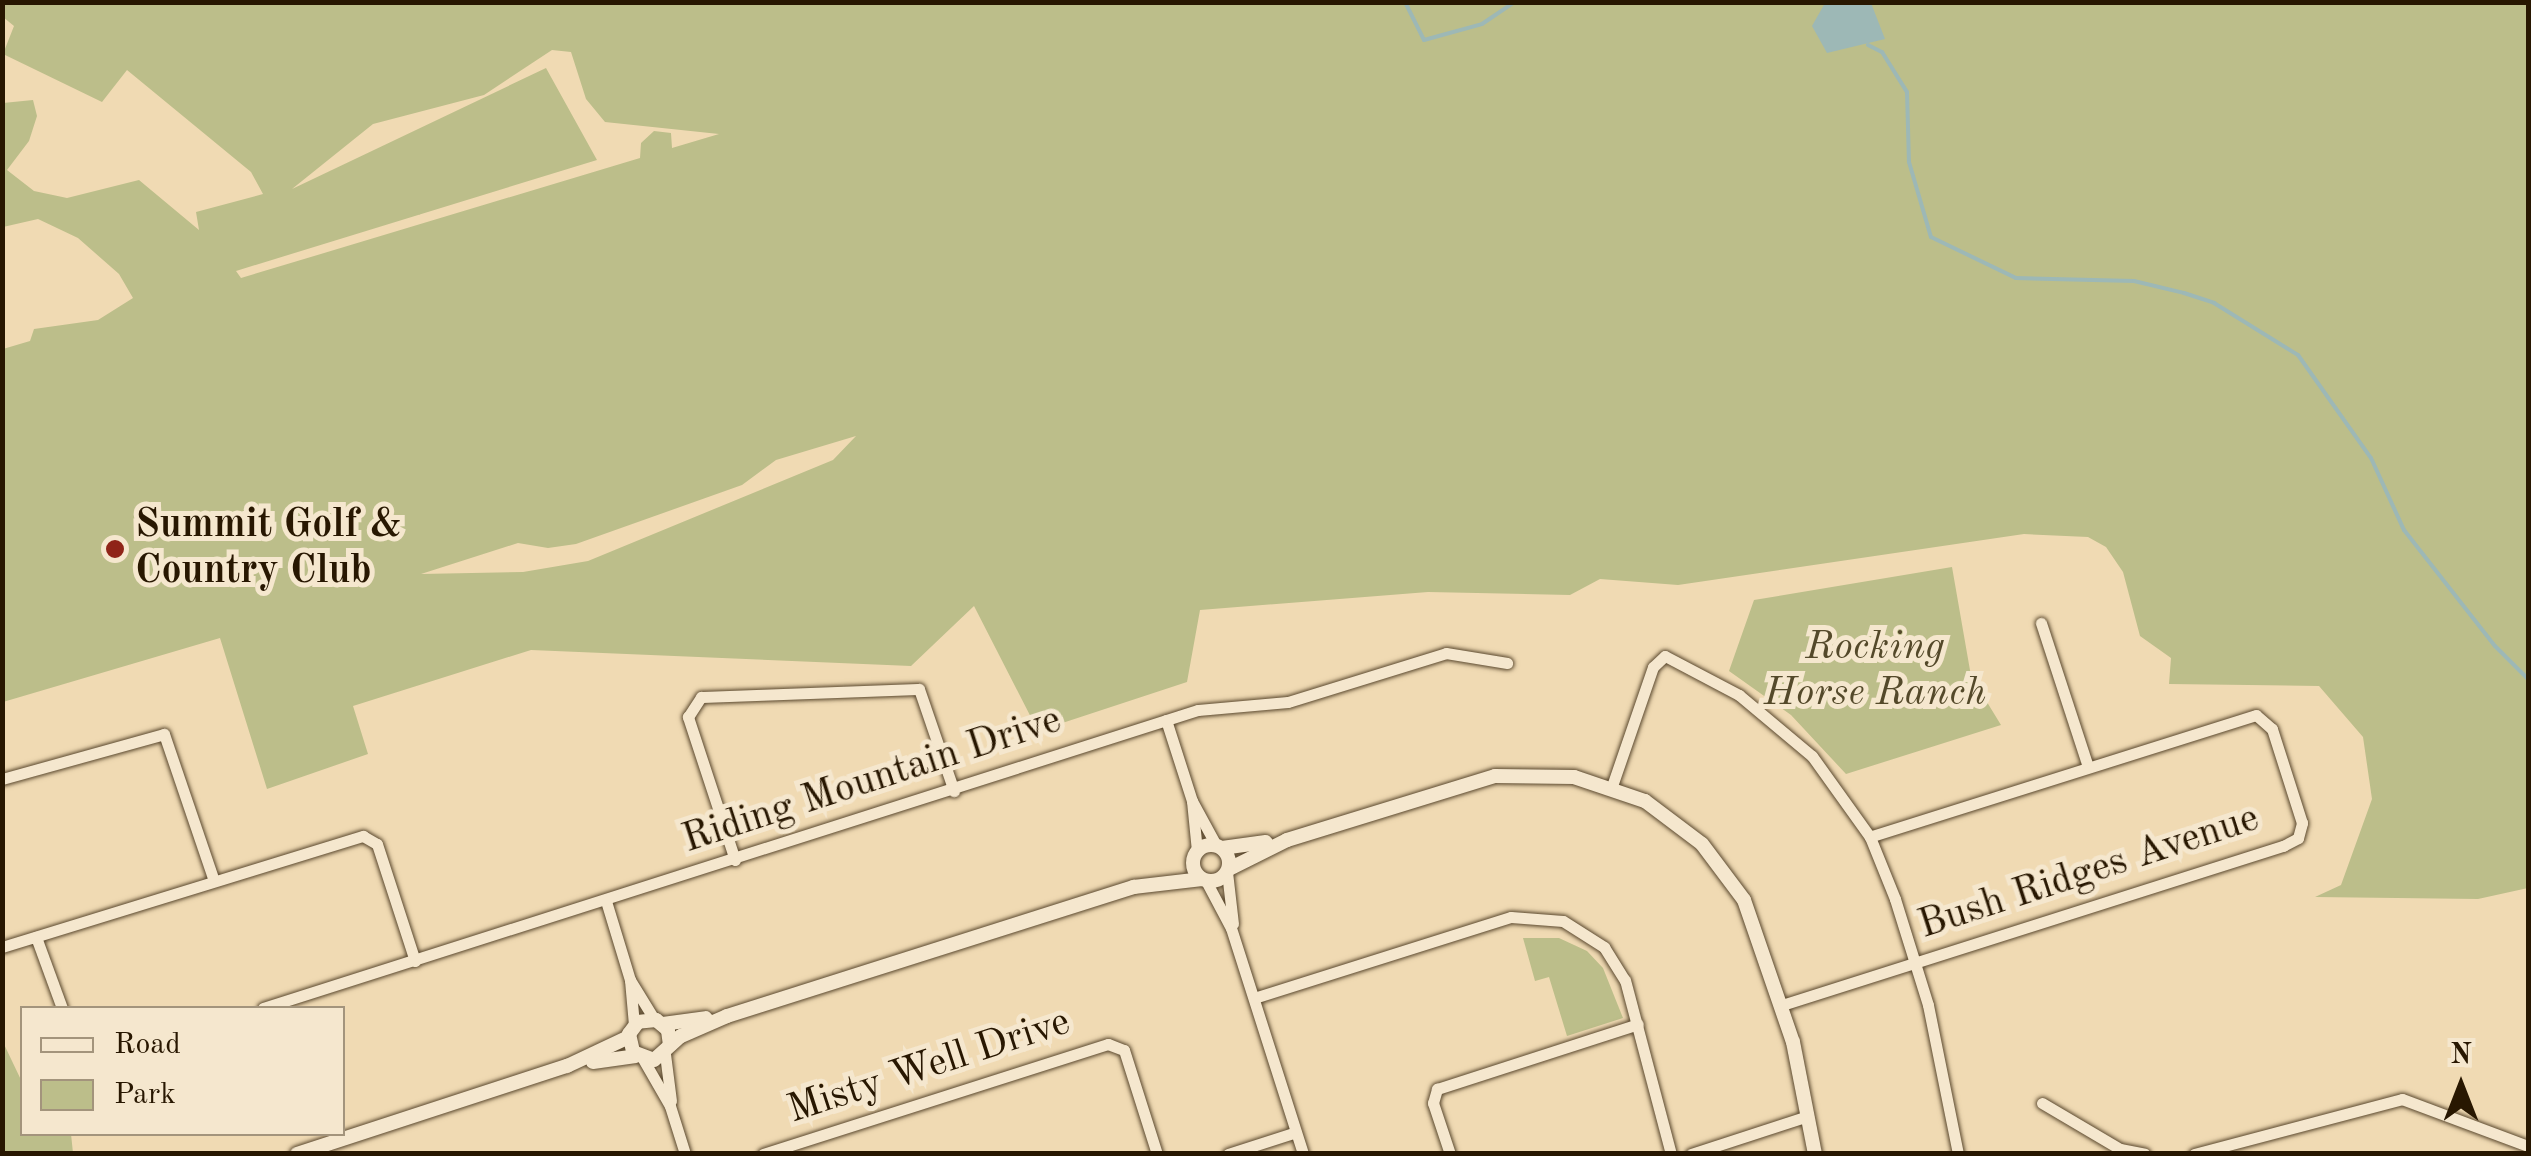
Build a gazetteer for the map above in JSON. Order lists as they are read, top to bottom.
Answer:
{
  "streets": {
    "street": ["Riding Mountain Drive", "Bush Ridges Avenue", "Misty Well Drive"]
  },
  "parks": ["Rocking Horse Ranch"],
  "places": ["Summit Golf & Country Club"],
  "legend": ["Road", "Park"],
  "north": "top"
}
